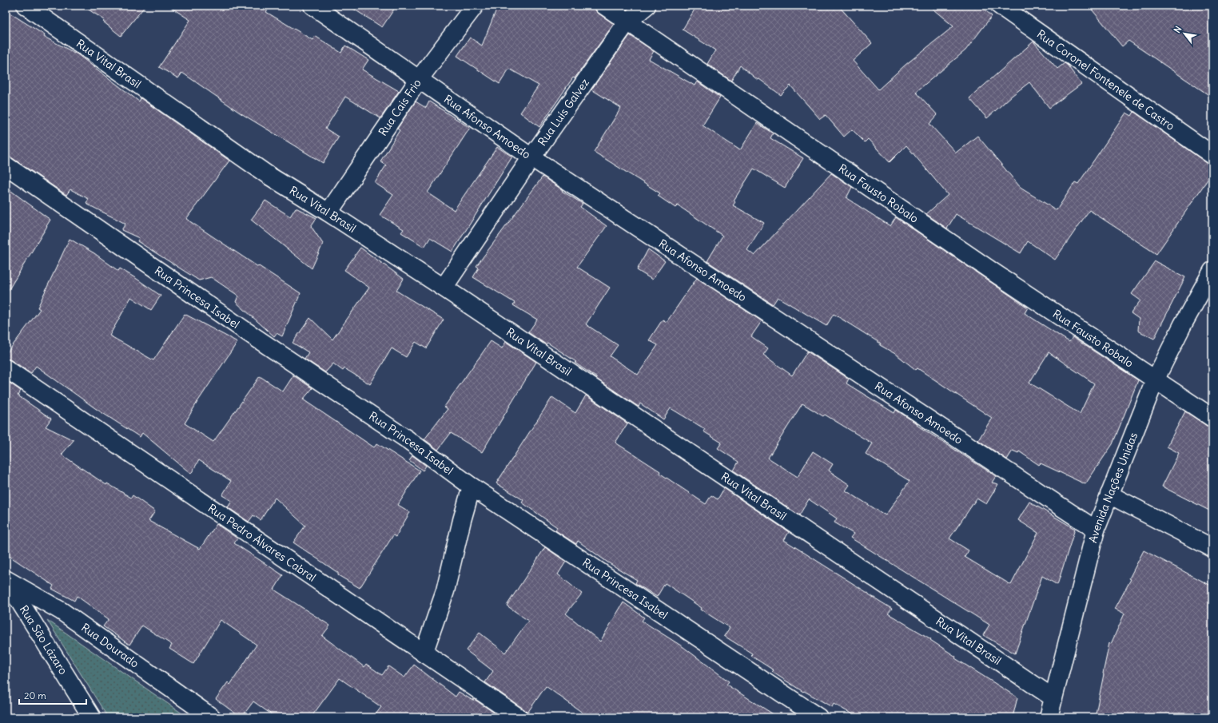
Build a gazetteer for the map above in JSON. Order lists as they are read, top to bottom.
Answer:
{
  "streets": {
    "street": [
      "Rua Vital Brasil",
      "Rua Coronel Fontenele de Castro",
      "Rua Cais Frio",
      "Rua Luís Galvez",
      "Rua Afonso Amoedo",
      "Rua Fausto Robalo",
      "Rua Princesa Isabel",
      "Avenida Nações Unidas",
      "Rua Pedro Álvares Cabral",
      "Rua São Lázaro",
      "Rua Dourado"
    ]
  },
  "crossings": [
    ["Rua Vital Brasil", "Rua Cais Frio"],
    ["Rua Vital Brasil", "Rua Luís Galvez"],
    ["Rua Vital Brasil", "Avenida Nações Unidas"],
    ["Rua Cais Frio", "Rua Afonso Amoedo"],
    ["Rua Luís Galvez", "Rua Afonso Amoedo"],
    ["Rua Luís Galvez", "Rua Fausto Robalo"],
    ["Rua Afonso Amoedo", "Avenida Nações Unidas"],
    ["Rua Fausto Robalo", "Avenida Nações Unidas"],
    ["Rua São Lázaro", "Rua Dourado"]
  ],
  "scale_bar": "20 m",
  "north": "top left"
}
